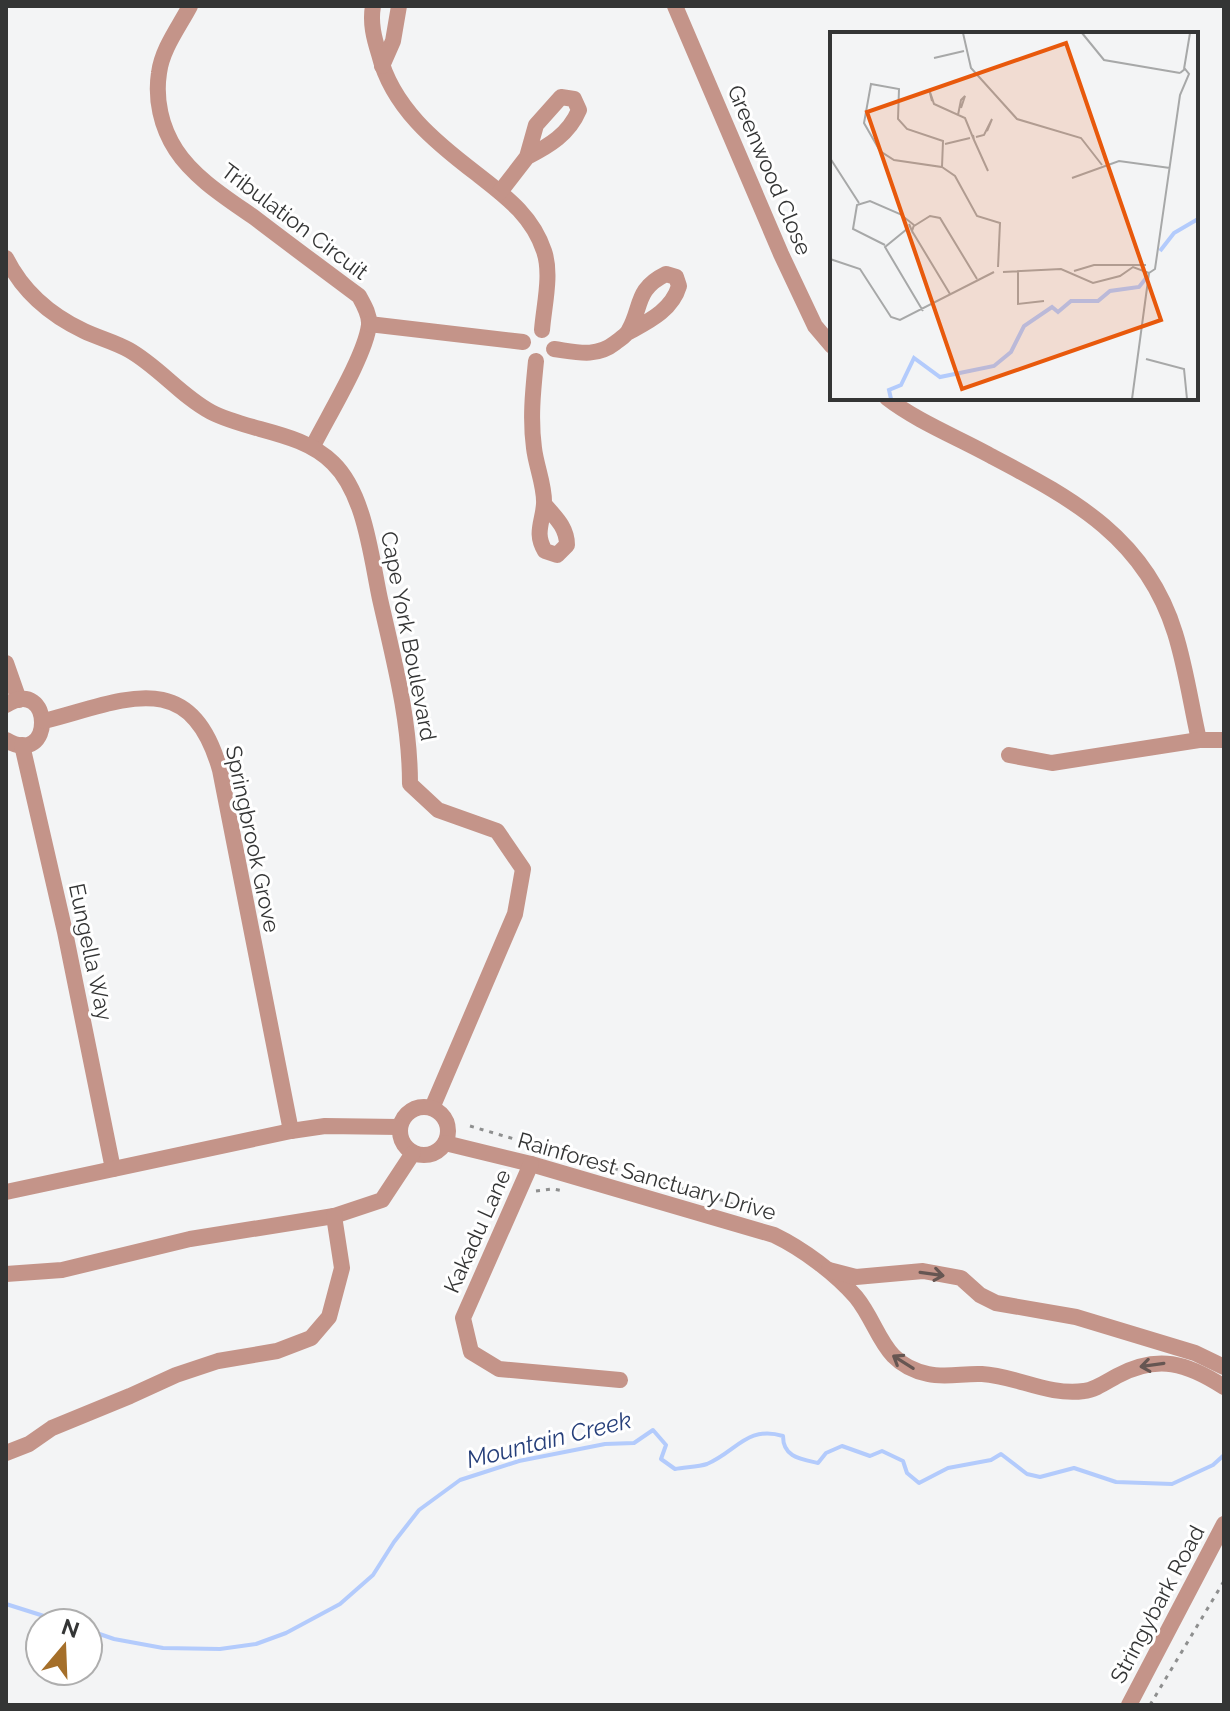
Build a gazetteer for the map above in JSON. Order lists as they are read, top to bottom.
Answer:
{
  "streets": {
    "street": [
      "Greenwood Close",
      "Tribulation Circuit",
      "Cape York Boulevard",
      "Springbrook Grove",
      "Eungella Way",
      "Rainforest Sanctuary Drive",
      "Kakadu Lane",
      "Stringybark Road"
    ]
  },
  "crossings": [
    ["Cape York Boulevard", "Rainforest Sanctuary Drive"],
    ["Rainforest Sanctuary Drive", "Kakadu Lane"]
  ],
  "water": ["Mountain Creek"],
  "north": "top"
}
